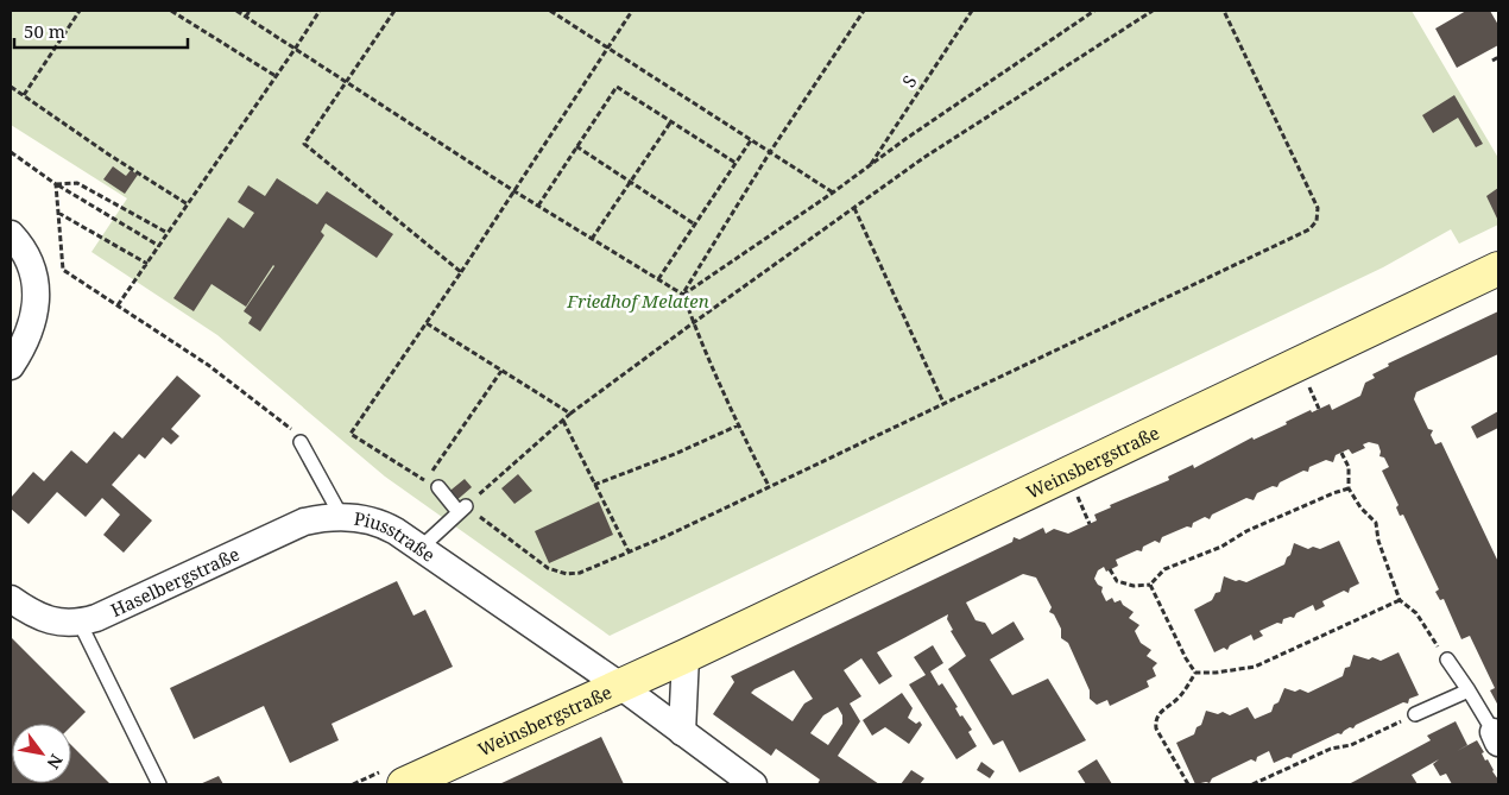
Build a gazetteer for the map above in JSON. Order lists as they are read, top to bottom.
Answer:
{
  "streets": {
    "street": ["Weinsbergstraße", "Piusstraße", "Haselbergstraße"],
    "path": ["S"]
  },
  "crossings": [
    ["Weinsbergstraße", "Piusstraße"],
    ["Piusstraße", "Haselbergstraße"]
  ],
  "parks": ["Friedhof Melaten"],
  "scale_bar": "50 m",
  "north": "bottom right"
}
